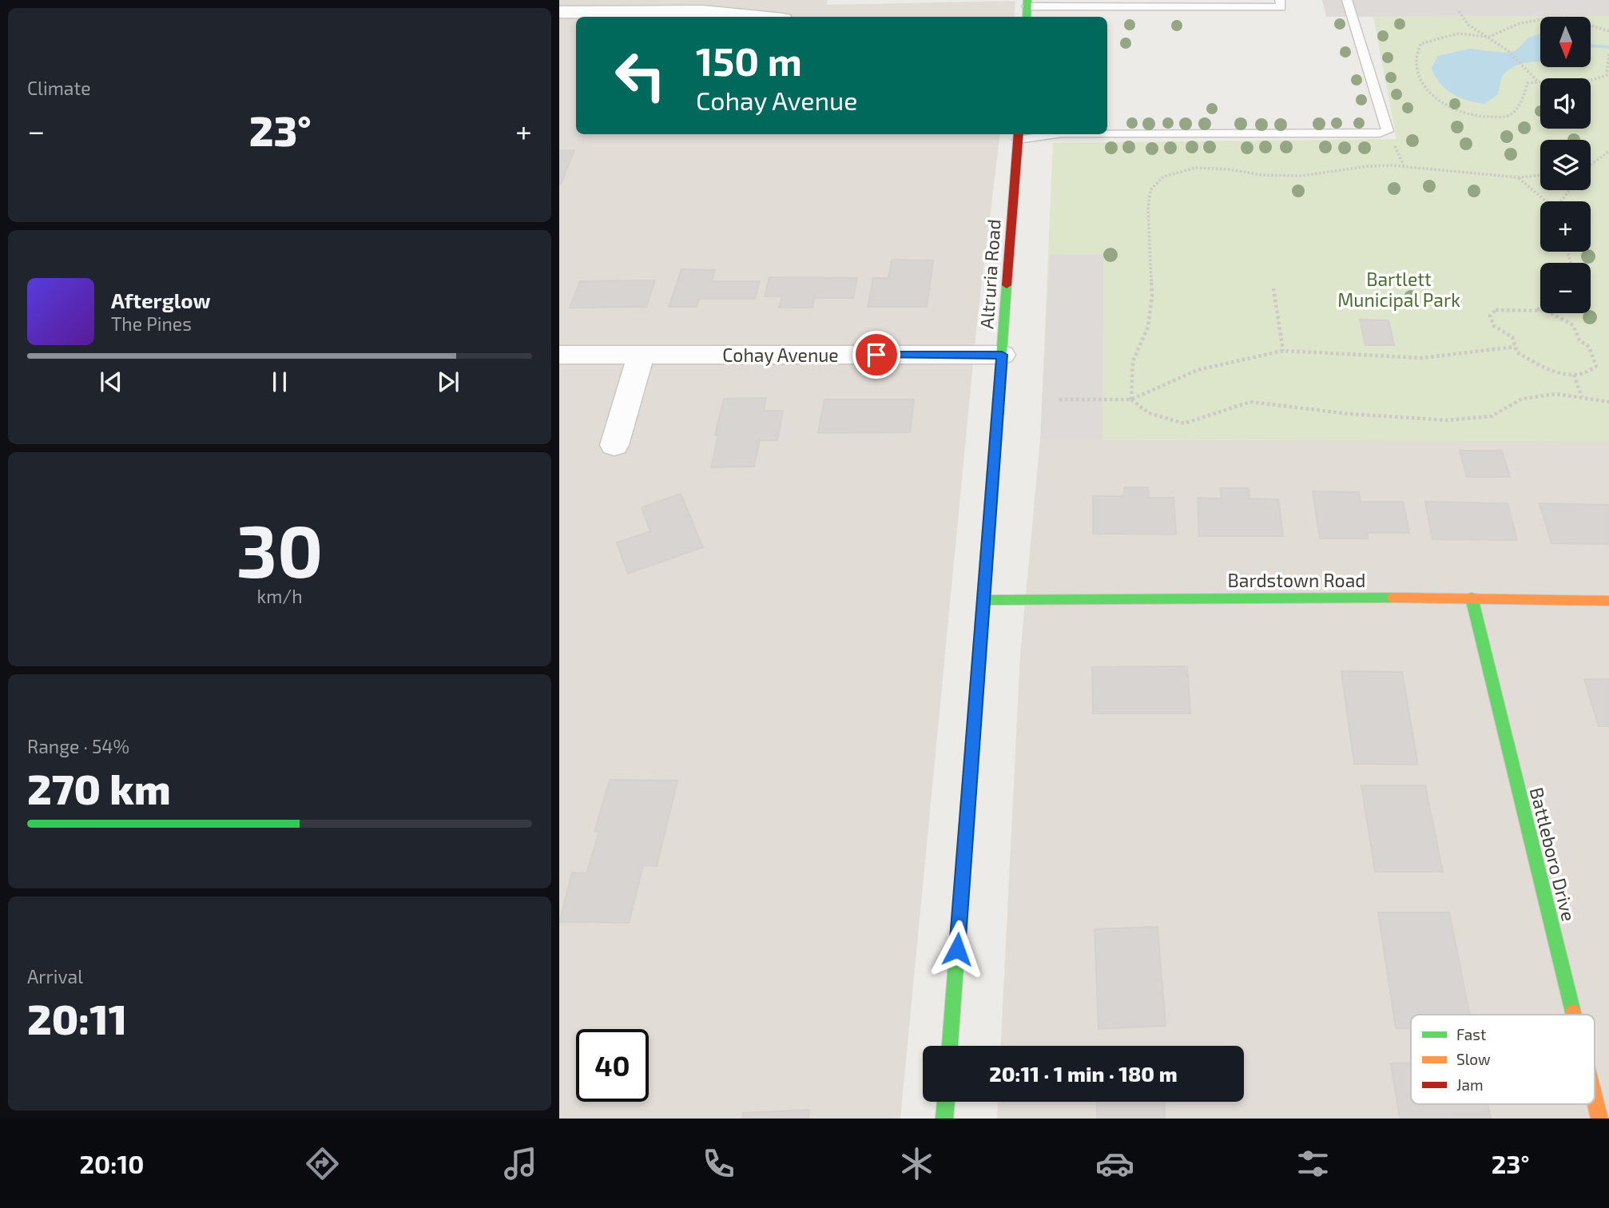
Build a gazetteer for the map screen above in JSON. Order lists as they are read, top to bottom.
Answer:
{
  "streets": {
    "street": [
      "Altruria Road",
      "Cohay Avenue",
      "Bardstown Road",
      "Battleboro Drive"
    ]
  },
  "crossings": [
    ["Altruria Road", "Cohay Avenue"],
    ["Altruria Road", "Bardstown Road"],
    ["Bardstown Road", "Battleboro Drive"]
  ],
  "parks": ["Bartlett Municipal Park"],
  "legend": ["Fast", "Slow", "Jam"],
  "north": "bottom",
  "page": {
    "tile": [
      "Climate",
      ["30", "km/h"],
      ["Range · 54%", "270 km"],
      ["Arrival", "20:11"]
    ],
    "map_buttons": ["+", "−"],
    "turn": ["150 m", "Cohay Avenue"],
    "heat": ["−", "23°", "+"],
    "song": ["Afterglow", "The Pines"],
    "limit": "40",
    "trip": "20:11 · 1 min · 180 m",
    "tabs": ["20:10", "23°"]
  }
}
